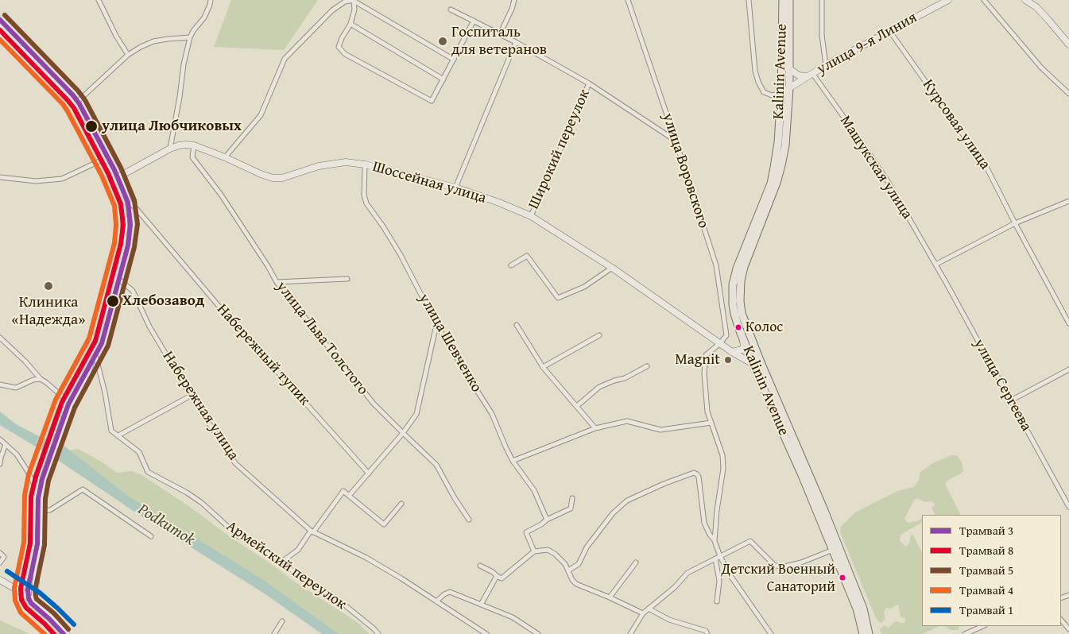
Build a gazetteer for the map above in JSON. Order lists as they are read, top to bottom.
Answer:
{
  "streets": {
    "main road": ["улица 9-я Линия", "Kalinin Avenue", "Шоссейная улица"],
    "street": [
      "Курсовая улица",
      "Широкий переулок",
      "Машукская улица",
      "улица Воровского",
      "улица Льва Толстого",
      "улица Шевченко",
      "Набережный тупик",
      "улица Сергеева",
      "Набережная улица",
      "Армейский переулок"
    ]
  },
  "crossings": [
    ["улица 9-я Линия", "Kalinin Avenue"],
    ["улица 9-я Линия", "Курсовая улица"],
    ["улица 9-я Линия", "Машукская улица"],
    ["Kalinin Avenue", "Шоссейная улица"],
    ["Широкий переулок", "Шоссейная улица"],
    ["Машукская улица", "улица Сергеева"],
    ["улица Воровского", "Шоссейная улица"],
    ["Шоссейная улица", "улица Льва Толстого"],
    ["Шоссейная улица", "улица Шевченко"],
    ["Шоссейная улица", "Набережный тупик"]
  ],
  "water": ["Podkumok"],
  "places": [
    "Госпиталь для ветеранов",
    "улица Любчиковых",
    "Клиника «Надежда»",
    "Хлебозавод",
    "Колос",
    "Magnit",
    "Детский Военный Санаторий"
  ],
  "lines": [
    "tram line 5",
    "tram line 3",
    "tram line 8",
    "tram line 4",
    "tram line 1"
  ],
  "legend": [
    "Трамвай 3",
    "Трамвай 8",
    "Трамвай 5",
    "Трамвай 4",
    "Трамвай 1"
  ]
}
